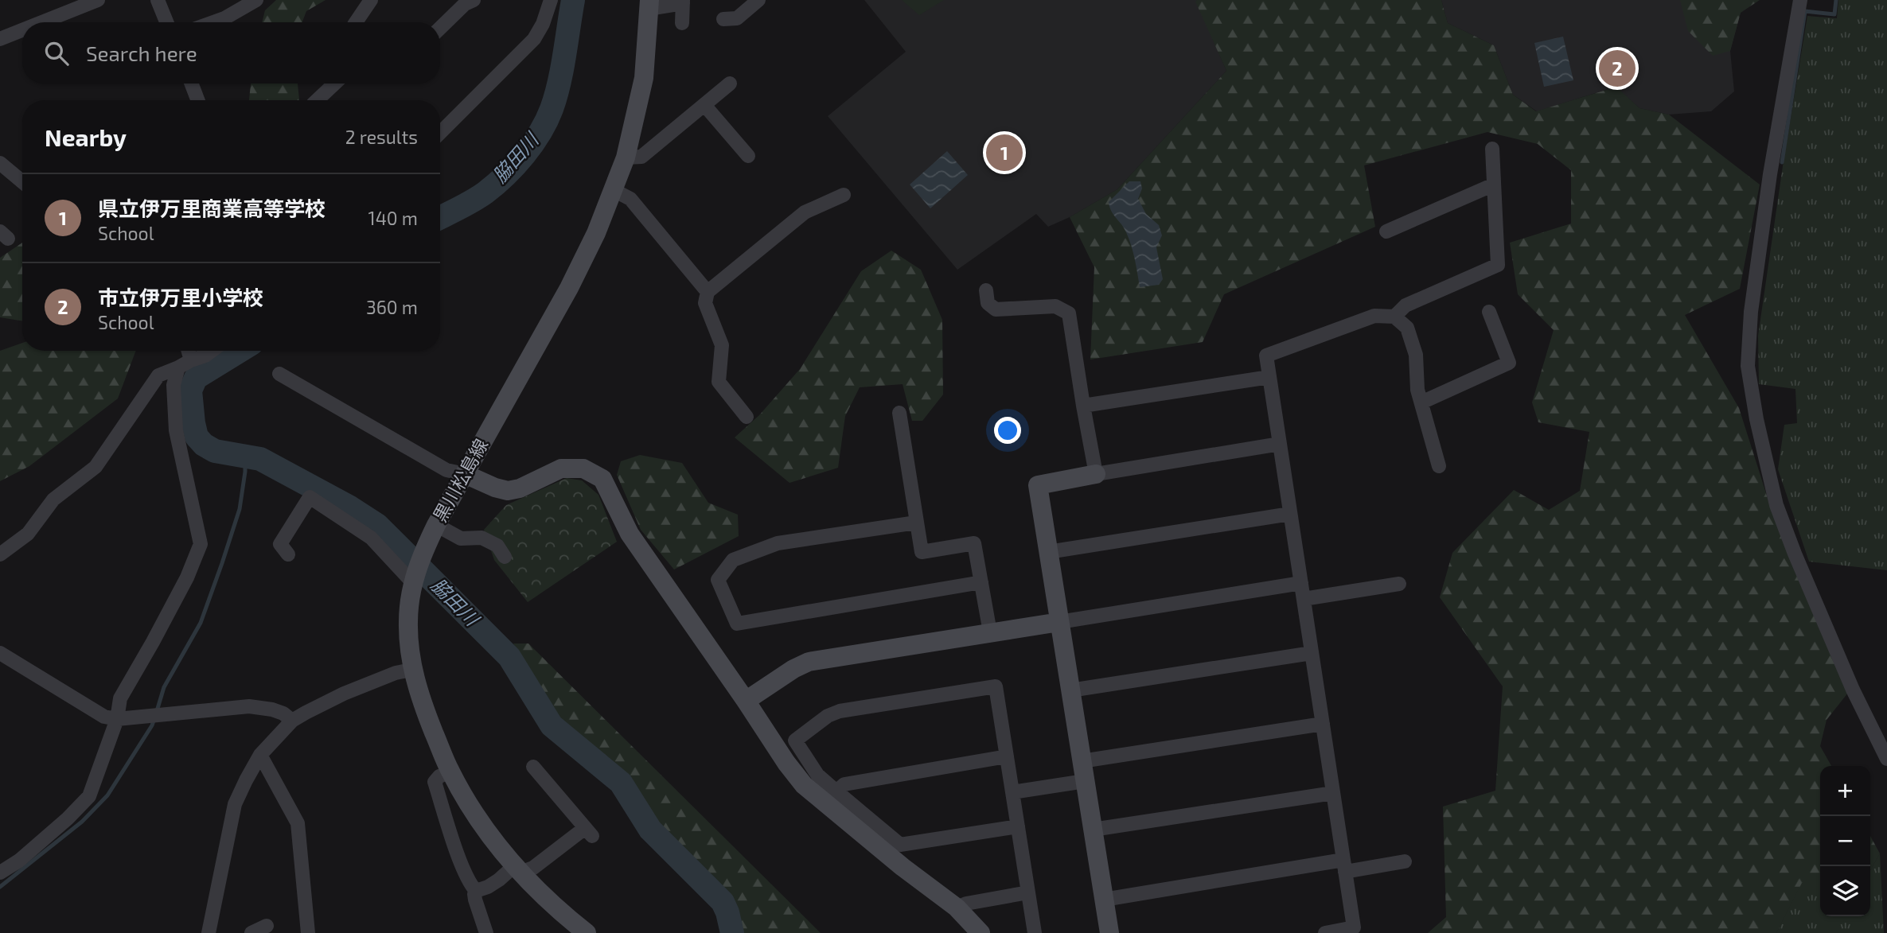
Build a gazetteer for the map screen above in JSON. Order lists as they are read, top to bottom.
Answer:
{
  "streets": {
    "street": ["黒川松島線"]
  },
  "water": ["脇田川"],
  "page": {
    "search": "Search here",
    "pins": ["2", "1"],
    "heading": ["Nearby", "2 results"],
    "list": [
      {
        "mark": "1",
        "name": "県立伊万里商業高等学校",
        "note": "School",
        "value": "140 m"
      },
      {
        "mark": "2",
        "name": "市立伊万里小学校",
        "note": "School",
        "value": "360 m"
      }
    ],
    "map_buttons": ["+", "−"]
  }
}
